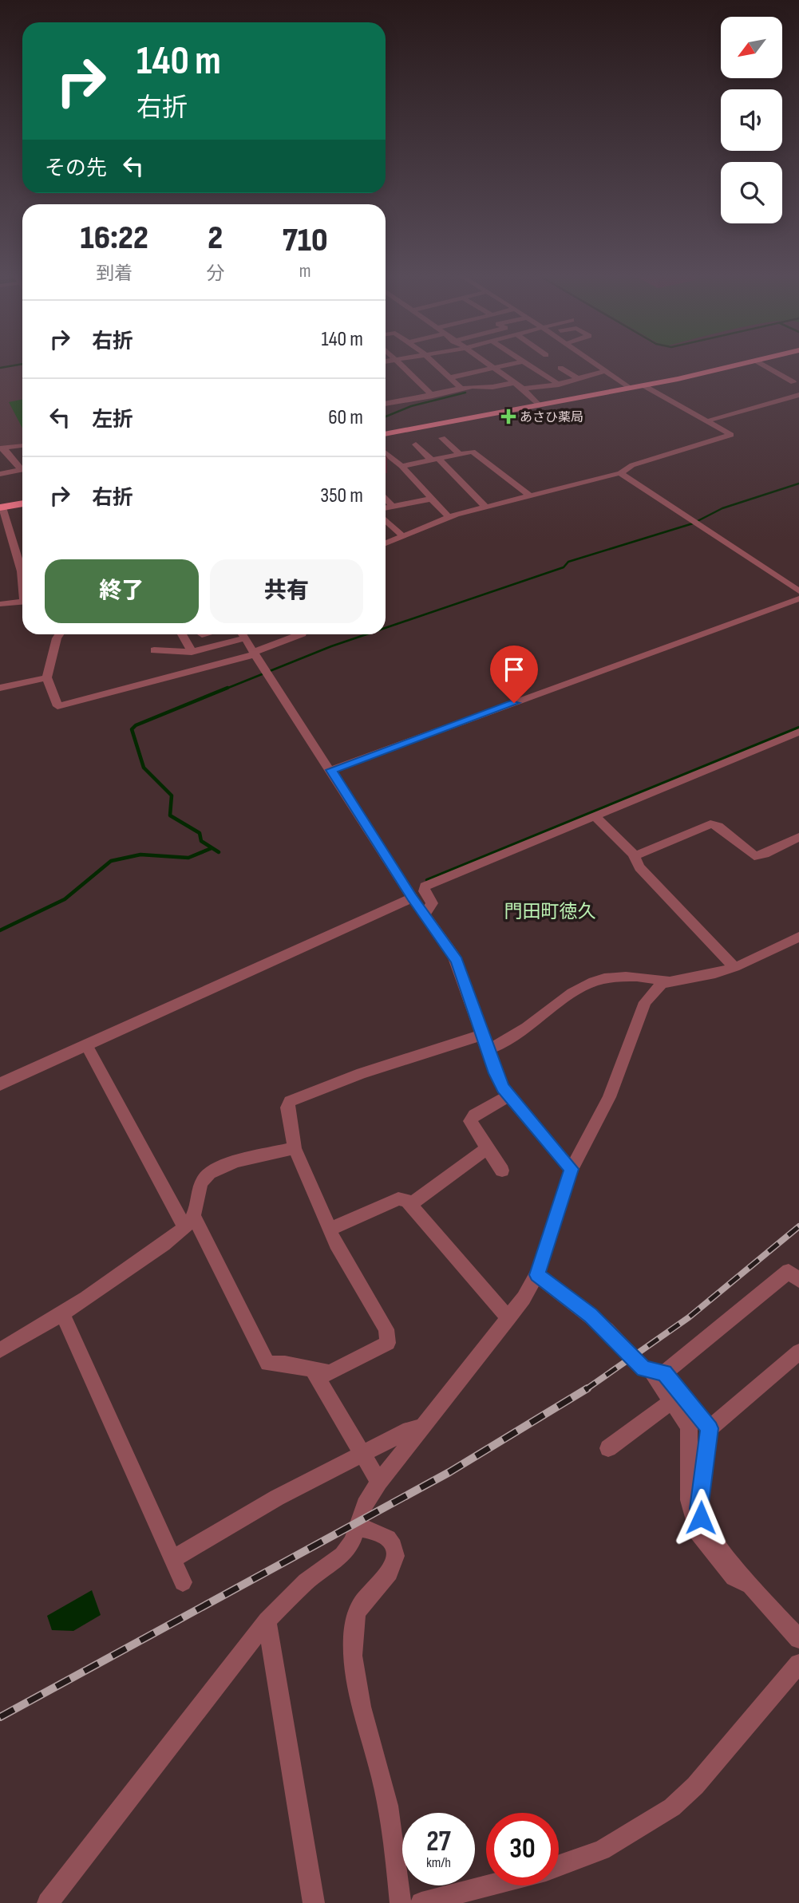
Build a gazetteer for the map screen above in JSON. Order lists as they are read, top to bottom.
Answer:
{
  "districts": ["門田町徳久"],
  "places": {
    "health": ["あさひ薬局"]
  },
  "north": "bottom left",
  "page": {
    "turn": ["140 m", "右折"],
    "then": "その先",
    "eta": [
      "16:22",
      "到着",
      "2",
      "分",
      "710",
      "m"
    ],
    "list": [
      {
        "name": "右折",
        "value": "140 m"
      },
      {
        "name": "左折",
        "value": "60 m"
      },
      {
        "name": "右折",
        "value": "350 m"
      }
    ],
    "buttons": ["終了", "共有"],
    "speed": "27 km/h",
    "limit": "30"
  }
}
